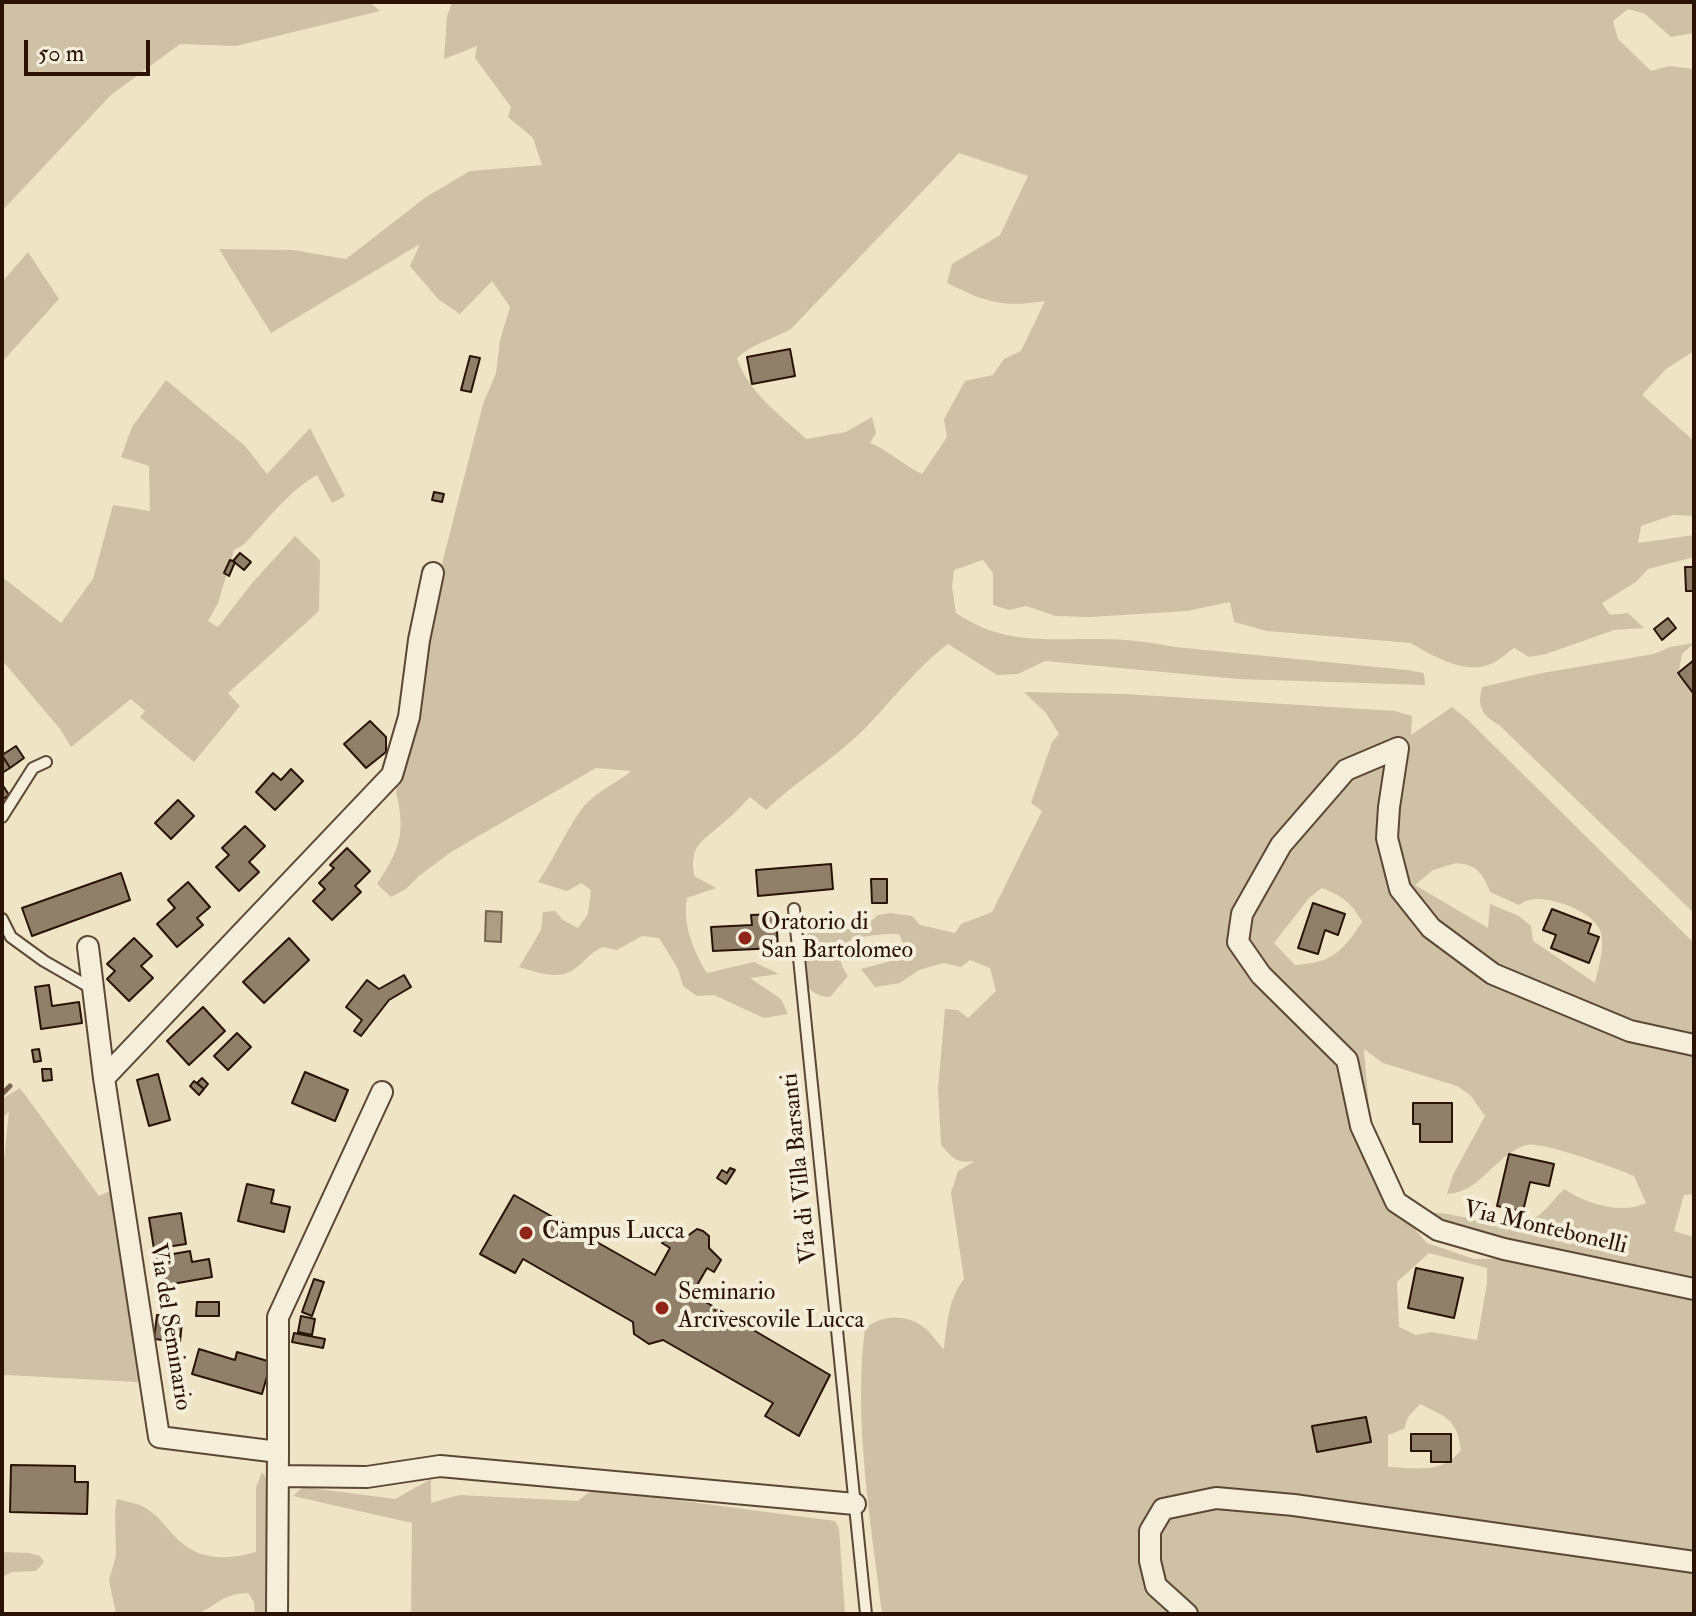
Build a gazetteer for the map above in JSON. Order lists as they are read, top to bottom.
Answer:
{
  "streets": {
    "street": ["Via Montebonelli", "Via del Seminario"],
    "lane": ["Via di Villa Barsanti"]
  },
  "places": ["Oratorio di San Bartolomeo", "Campus Lucca", "Seminario Arcivescovile Lucca"],
  "scale_bar": "50 m"
}
